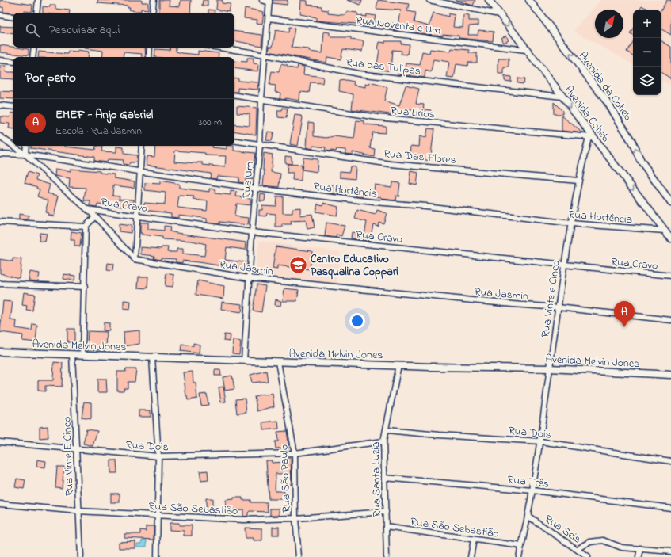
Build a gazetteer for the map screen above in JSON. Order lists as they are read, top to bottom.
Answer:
{
  "streets": {
    "main road": ["Avenida da Coheb", "Avenida Coheb", "Avenida Melvin Jones"],
    "street": [
      "Rua Noventa e Um",
      "Rua das Tulipas",
      "Rua Lirios",
      "Rua Das Flores",
      "Rua Um",
      "Rua Hortência",
      "Rua Cravo",
      "Rua Jasmin",
      "Rua Vinte e Cinco",
      "Rua Dois",
      "Rua Vinte E Cinco",
      "Rua São Paulo",
      "Rua Santa Luzia",
      "Rua Três",
      "Rua São Sebastião",
      "Rua Seis"
    ]
  },
  "crossings": [
    ["Rua Noventa e Um", "Avenida Coheb"],
    ["Rua Noventa e Um", "Rua Um"],
    ["Rua das Tulipas", "Avenida Coheb"],
    ["Rua das Tulipas", "Rua Um"],
    ["Rua Lirios", "Avenida Coheb"],
    ["Rua Lirios", "Rua Um"],
    ["Rua Lirios", "Rua Vinte e Cinco"],
    ["Avenida Coheb", "Rua Hortência"],
    ["Avenida Coheb", "Rua Vinte e Cinco"],
    ["Rua Das Flores", "Rua Um"],
    ["Rua Das Flores", "Rua Vinte e Cinco"],
    ["Rua Um", "Rua Hortência"],
    ["Rua Um", "Rua Cravo"],
    ["Rua Um", "Rua Jasmin"],
    ["Rua Um", "Avenida Melvin Jones"],
    ["Rua Hortência", "Rua Vinte e Cinco"],
    ["Rua Cravo", "Rua Vinte e Cinco"],
    ["Rua Jasmin", "Rua Vinte e Cinco"],
    ["Rua Vinte e Cinco", "Avenida Melvin Jones"],
    ["Rua Vinte e Cinco", "Rua Dois"],
    ["Rua Vinte e Cinco", "Rua Três"],
    ["Rua Vinte e Cinco", "Rua São Sebastião"],
    ["Rua Vinte e Cinco", "Rua Seis"],
    ["Avenida Melvin Jones", "Rua Vinte E Cinco"],
    ["Avenida Melvin Jones", "Rua São Paulo"],
    ["Avenida Melvin Jones", "Rua Santa Luzia"],
    ["Rua Dois", "Rua Vinte E Cinco"],
    ["Rua Dois", "Rua São Paulo"],
    ["Rua Dois", "Rua Santa Luzia"],
    ["Rua Vinte E Cinco", "Rua São Sebastião"],
    ["Rua São Paulo", "Rua São Sebastião"],
    ["Rua Santa Luzia", "Rua Três"],
    ["Rua Santa Luzia", "Rua São Sebastião"]
  ],
  "one_way": ["Avenida da Coheb", "Avenida Coheb"],
  "places": {
    "school or university": ["Centro Educativo Pasqualina Coppari"]
  },
  "north": "top right",
  "page": {
    "map_buttons": ["+", "−"],
    "search": "Pesquisar aqui",
    "heading": "Por perto",
    "list": [
      {
        "mark": "A",
        "name": "EMEF - Anjo Gabriel",
        "note": "Escola · Rua Jasmin",
        "value": "300 m"
      }
    ],
    "pins": "A"
  }
}
